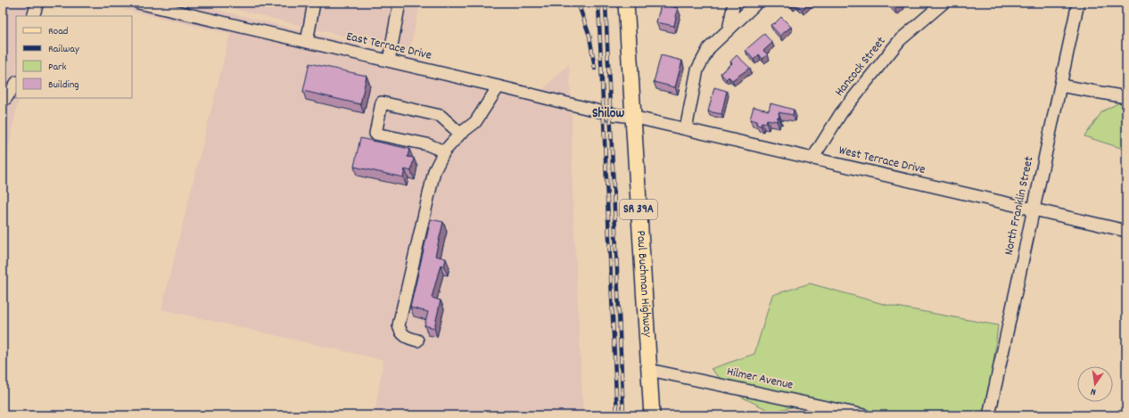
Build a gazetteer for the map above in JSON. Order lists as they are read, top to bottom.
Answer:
{
  "streets": {
    "main road": ["SR 39A", "Paul Buchman Highway"],
    "street": [
      "East Terrace Drive",
      "Hancock Street",
      "West Terrace Drive",
      "North Franklin Street",
      "Hilmer Avenue"
    ]
  },
  "crossings": [
    ["East Terrace Drive", "West Terrace Drive"],
    ["East Terrace Drive", "Paul Buchman Highway"],
    ["Hancock Street", "West Terrace Drive"],
    ["West Terrace Drive", "North Franklin Street"],
    ["West Terrace Drive", "Paul Buchman Highway"],
    ["Paul Buchman Highway", "Hilmer Avenue"]
  ],
  "districts": ["Shilow"],
  "legend": [
    "Road",
    "Railway",
    "Park",
    "Building"
  ],
  "north": "bottom"
}
